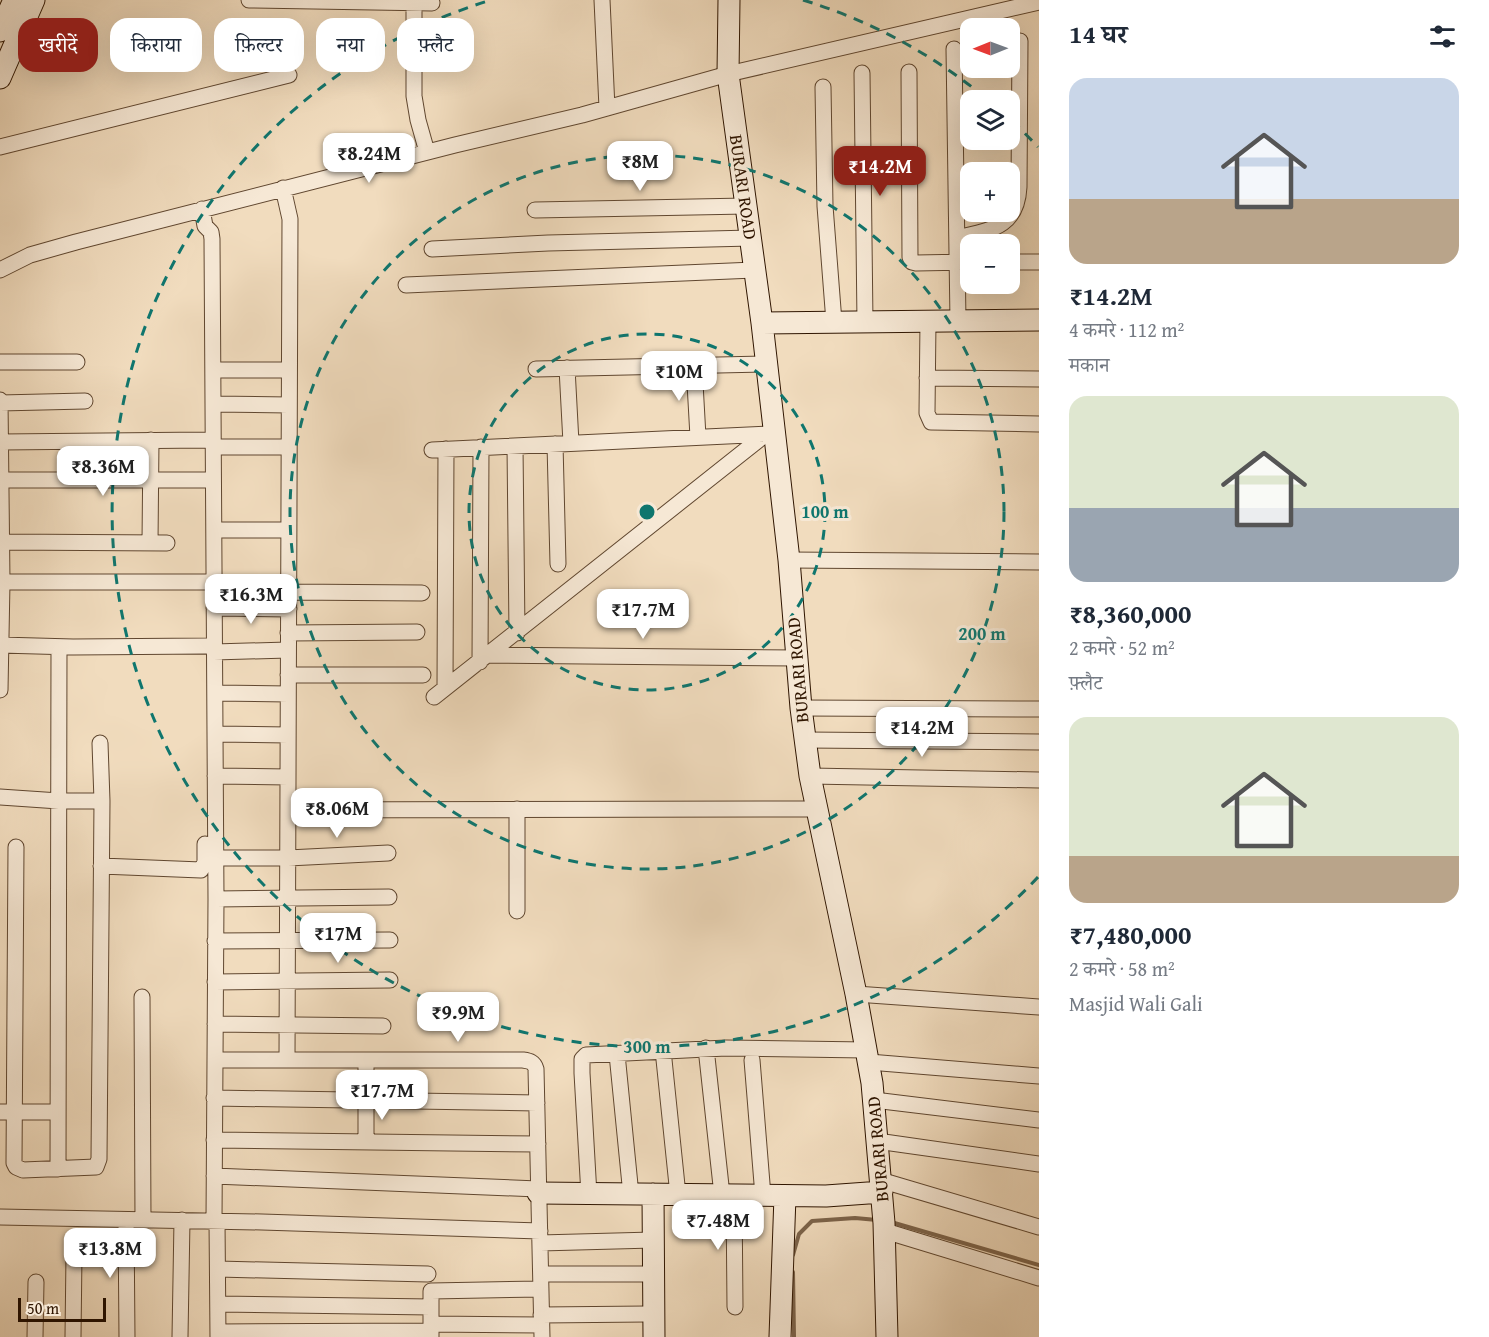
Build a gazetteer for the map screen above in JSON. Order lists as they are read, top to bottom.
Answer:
{
  "streets": {
    "main road": ["BURARI ROAD"]
  },
  "scale_bar": "50 m",
  "north": "left",
  "page": {
    "heading": "14 घर",
    "map_buttons": ["+", "−"],
    "chip": [
      "खरीदें",
      "किराया",
      "फ़िल्टर",
      "नया",
      "फ़्लैट"
    ],
    "list": [
      {
        "name": "₹14.2M",
        "note": "4 कमरे · 112 m² · मकान"
      },
      {
        "name": "₹8,360,000",
        "note": "2 कमरे · 52 m² · फ़्लैट"
      },
      {
        "name": "₹7,480,000",
        "note": "2 कमरे · 58 m² · Masjid Wali Gali"
      }
    ],
    "price": [
      "₹8.24M",
      "₹8M",
      "₹14.2M",
      "₹10M",
      "₹8.36M",
      "₹16.3M",
      "₹17.7M",
      "₹14.2M",
      "₹8.06M",
      "₹17M",
      "₹9.9M",
      "₹17.7M",
      "₹7.48M",
      "₹13.8M"
    ],
    "scale": "50 m"
  },
  "rings": ["100 m", "200 m", "300 m"]
}
